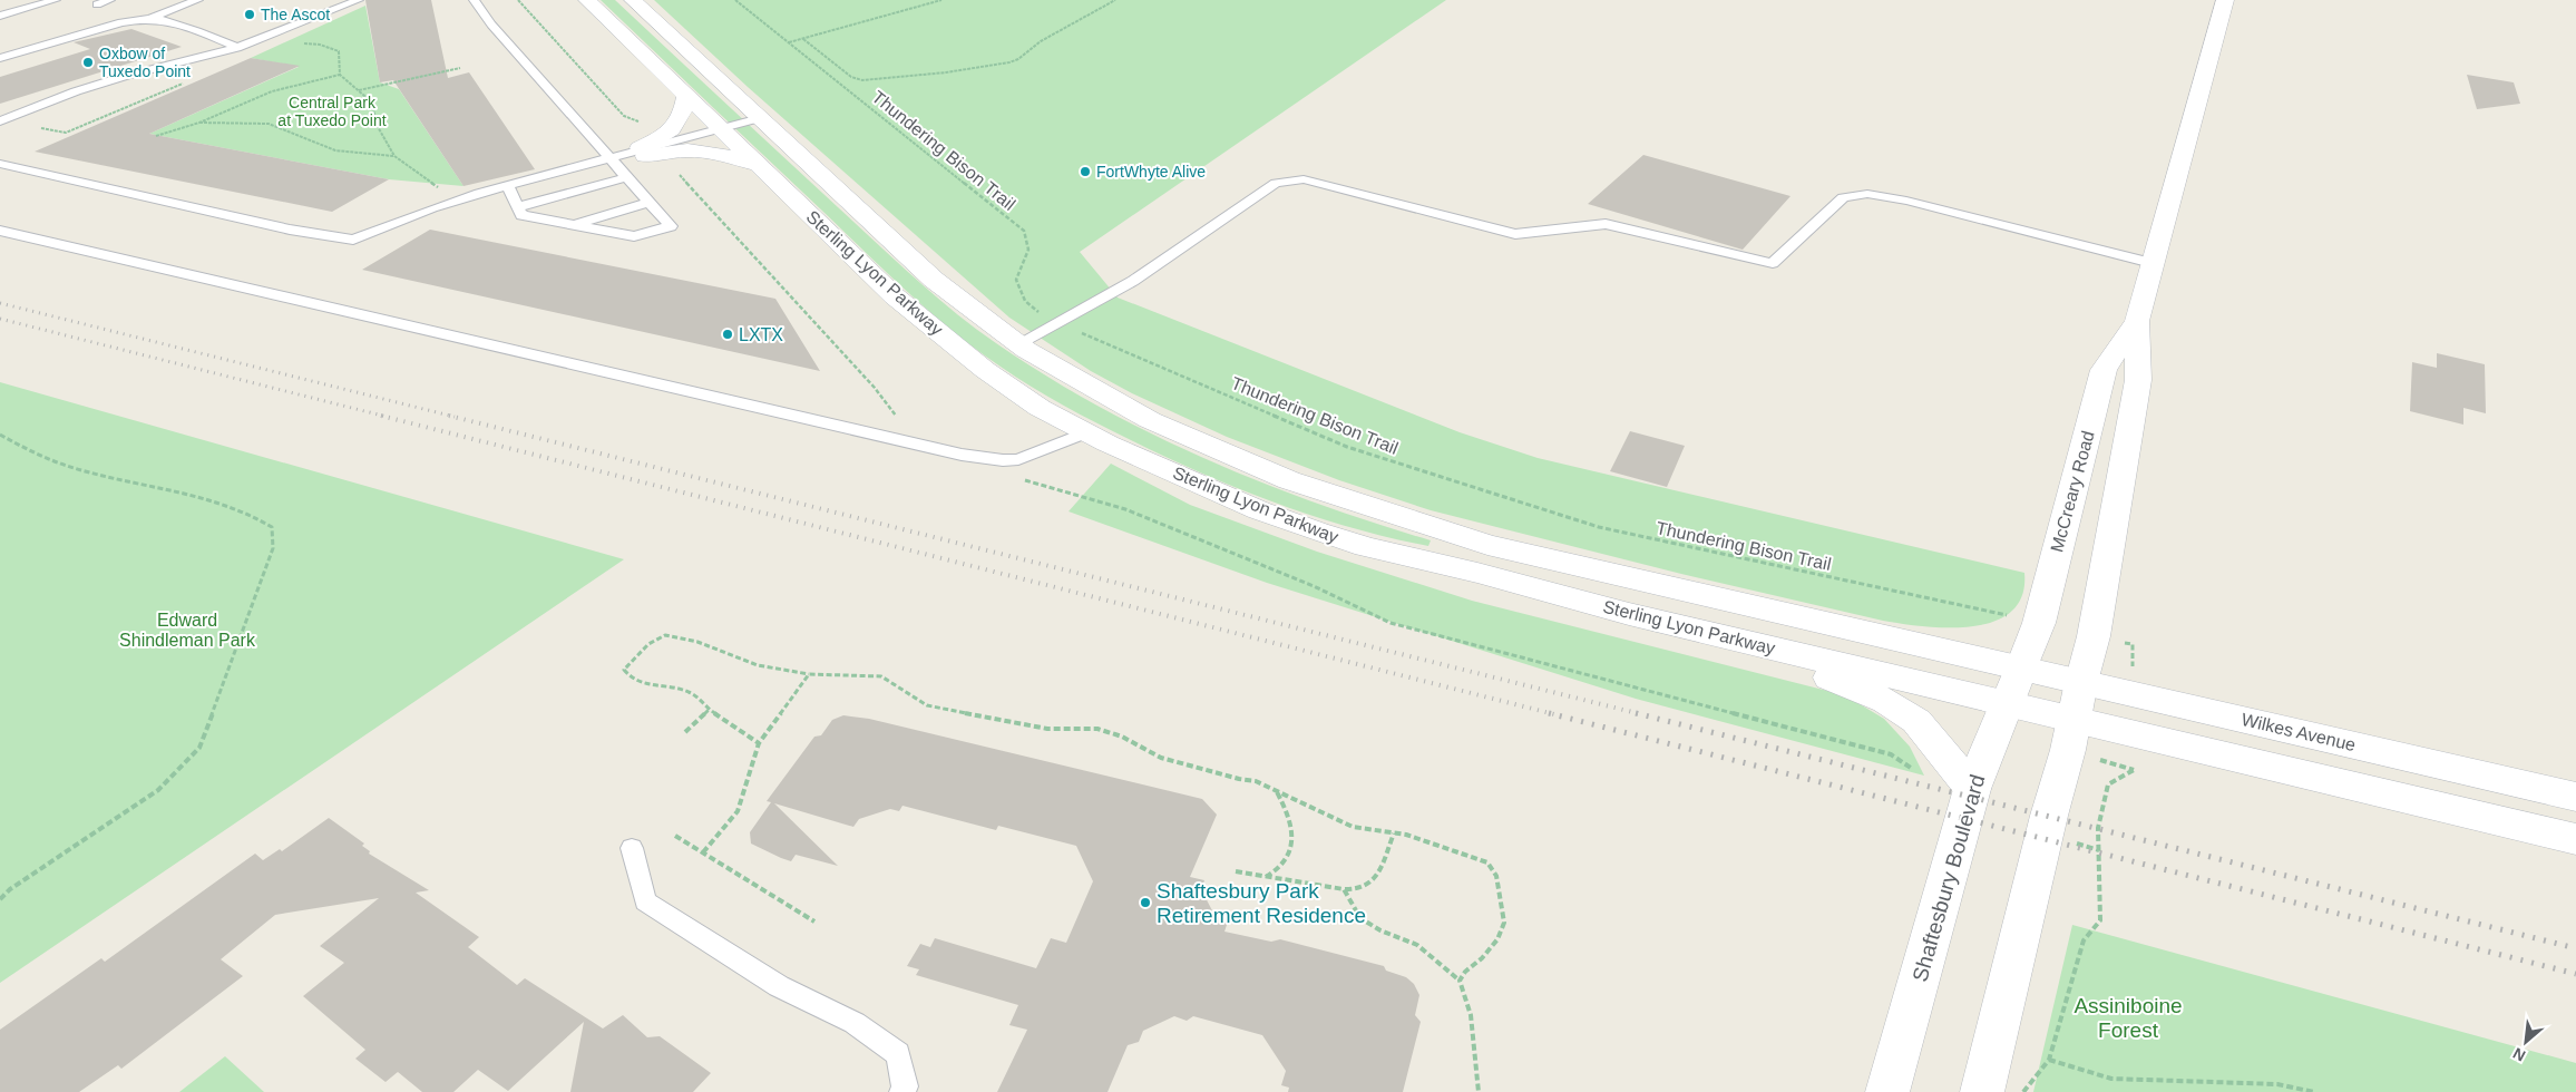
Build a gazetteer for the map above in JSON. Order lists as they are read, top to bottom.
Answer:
{
  "streets": {
    "main road": [
      "Sterling Lyon Parkway",
      "McCreary Road",
      "Wilkes Avenue",
      "Shaftesbury Boulevard"
    ],
    "path": ["Thundering Bison Trail"]
  },
  "crossings": [
    ["Sterling Lyon Parkway", "McCreary Road"],
    ["Sterling Lyon Parkway", "Wilkes Avenue"],
    ["Sterling Lyon Parkway", "Shaftesbury Boulevard"],
    ["McCreary Road", "Wilkes Avenue"],
    ["McCreary Road", "Shaftesbury Boulevard"],
    ["Wilkes Avenue", "Shaftesbury Boulevard"]
  ],
  "parks": ["Central Park at Tuxedo Point", "Edward Shindleman Park", "Assiniboine Forest"],
  "places": [
    "The Ascot",
    "Oxbow of Tuxedo Point",
    "FortWhyte Alive",
    "LXTX",
    "Shaftesbury Park Retirement Residence"
  ],
  "north": "bottom left"
}
